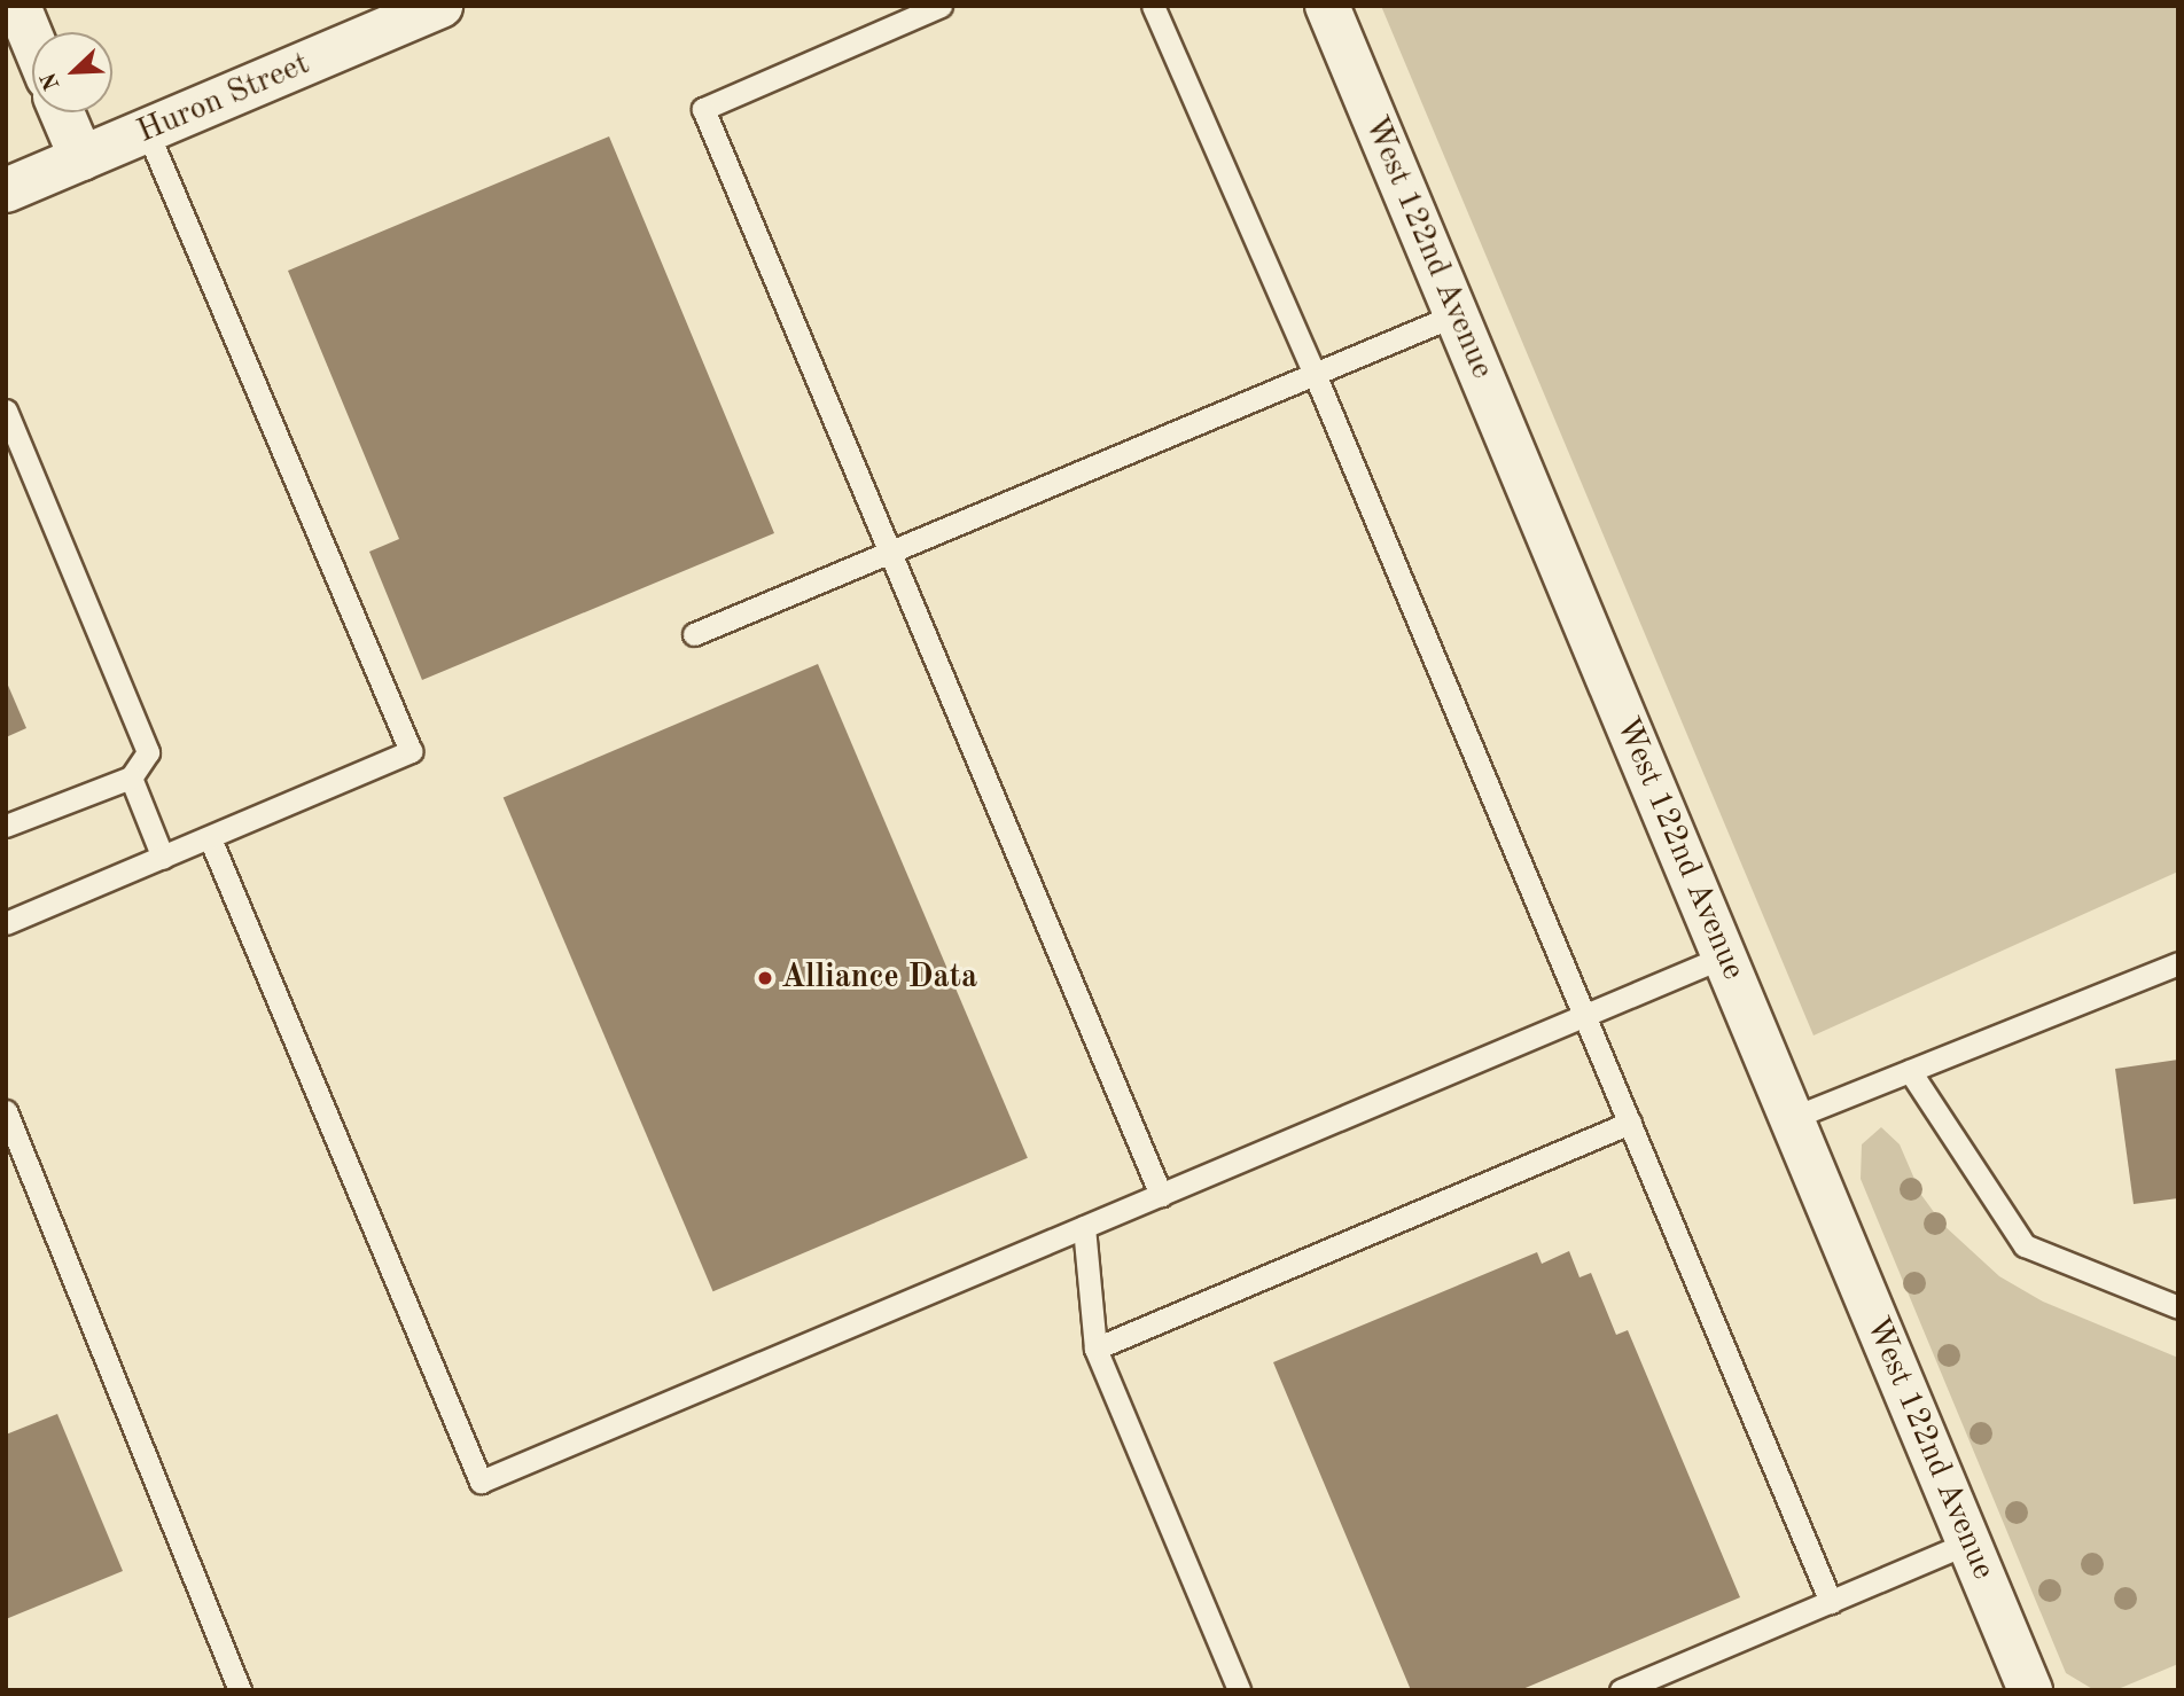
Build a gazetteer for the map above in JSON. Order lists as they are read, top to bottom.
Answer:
{
  "streets": {
    "street": ["Huron Street", "West 122nd Avenue"]
  },
  "places": ["Alliance Data"],
  "north": "bottom left"
}
